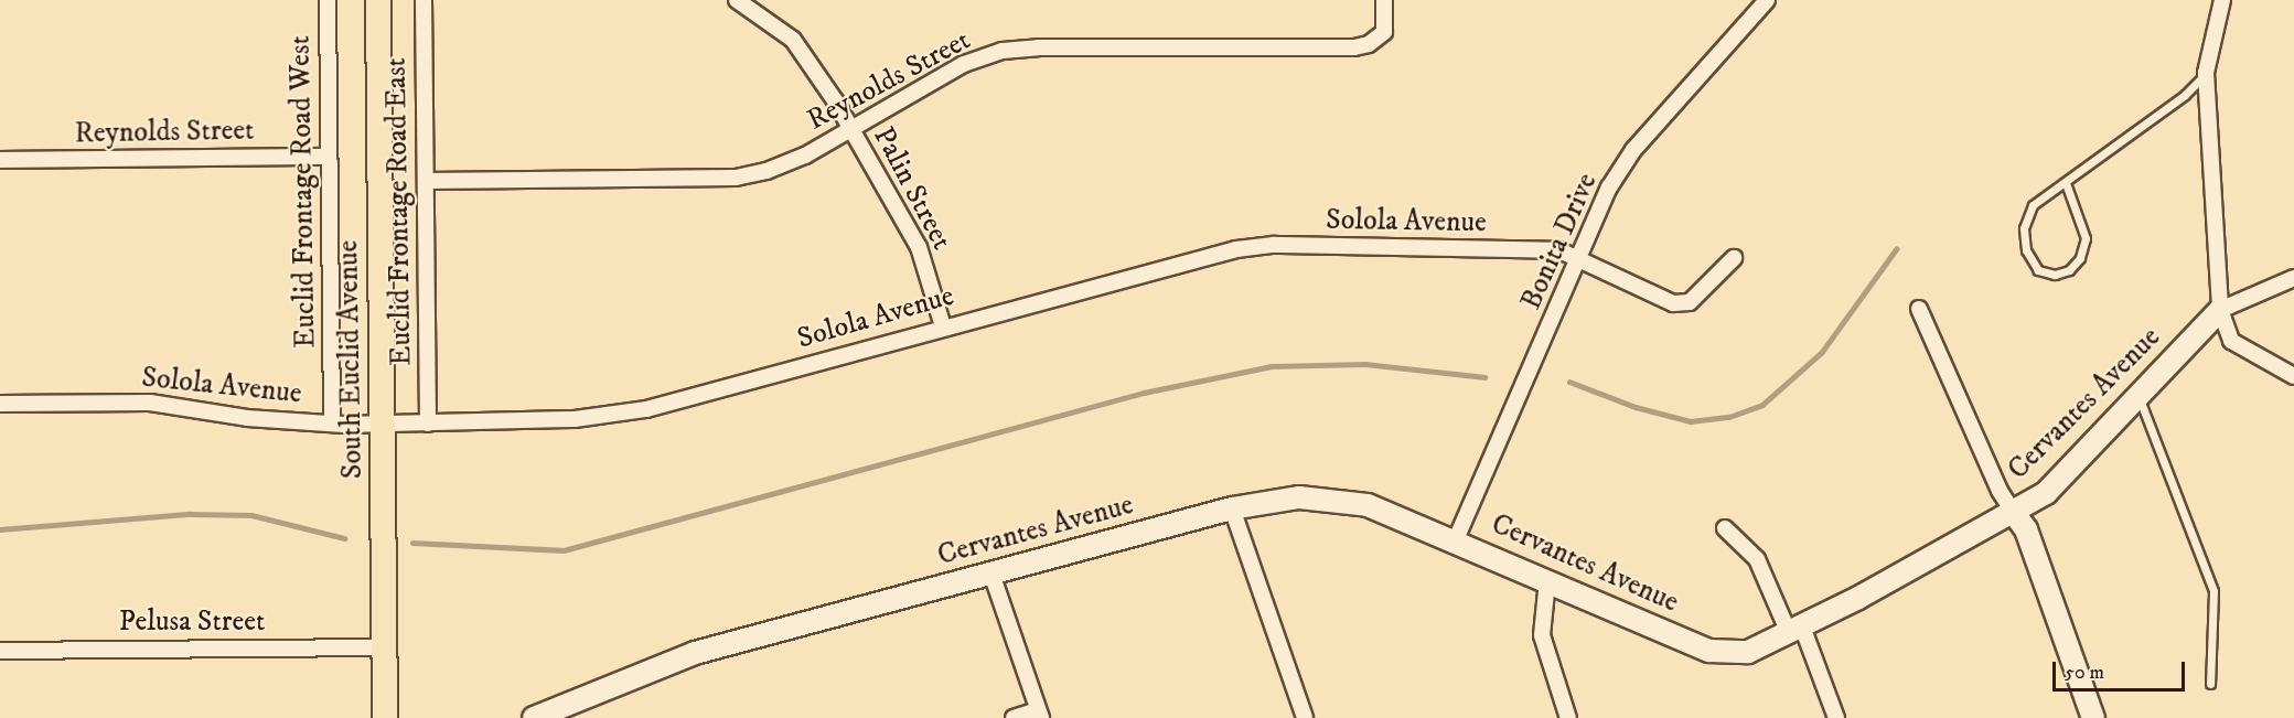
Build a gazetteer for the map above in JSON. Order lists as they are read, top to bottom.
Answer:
{
  "streets": {
    "main road": ["South Euclid Avenue"],
    "street": [
      "Reynolds Street",
      "Palin Street",
      "Euclid Frontage Road West",
      "Euclid Frontage Road East",
      "Solola Avenue",
      "Bonita Drive",
      "Cervantes Avenue",
      "Pelusa Street"
    ]
  },
  "crossings": [
    ["Reynolds Street", "Palin Street"],
    ["Reynolds Street", "Euclid Frontage Road West"],
    ["Reynolds Street", "Euclid Frontage Road East"],
    ["Palin Street", "Solola Avenue"],
    ["Euclid Frontage Road West", "Solola Avenue"],
    ["Euclid Frontage Road East", "Solola Avenue"],
    ["Solola Avenue", "Bonita Drive"],
    ["Solola Avenue", "South Euclid Avenue"],
    ["Bonita Drive", "Cervantes Avenue"],
    ["South Euclid Avenue", "Pelusa Street"]
  ],
  "scale_bar": "50 m"
}
